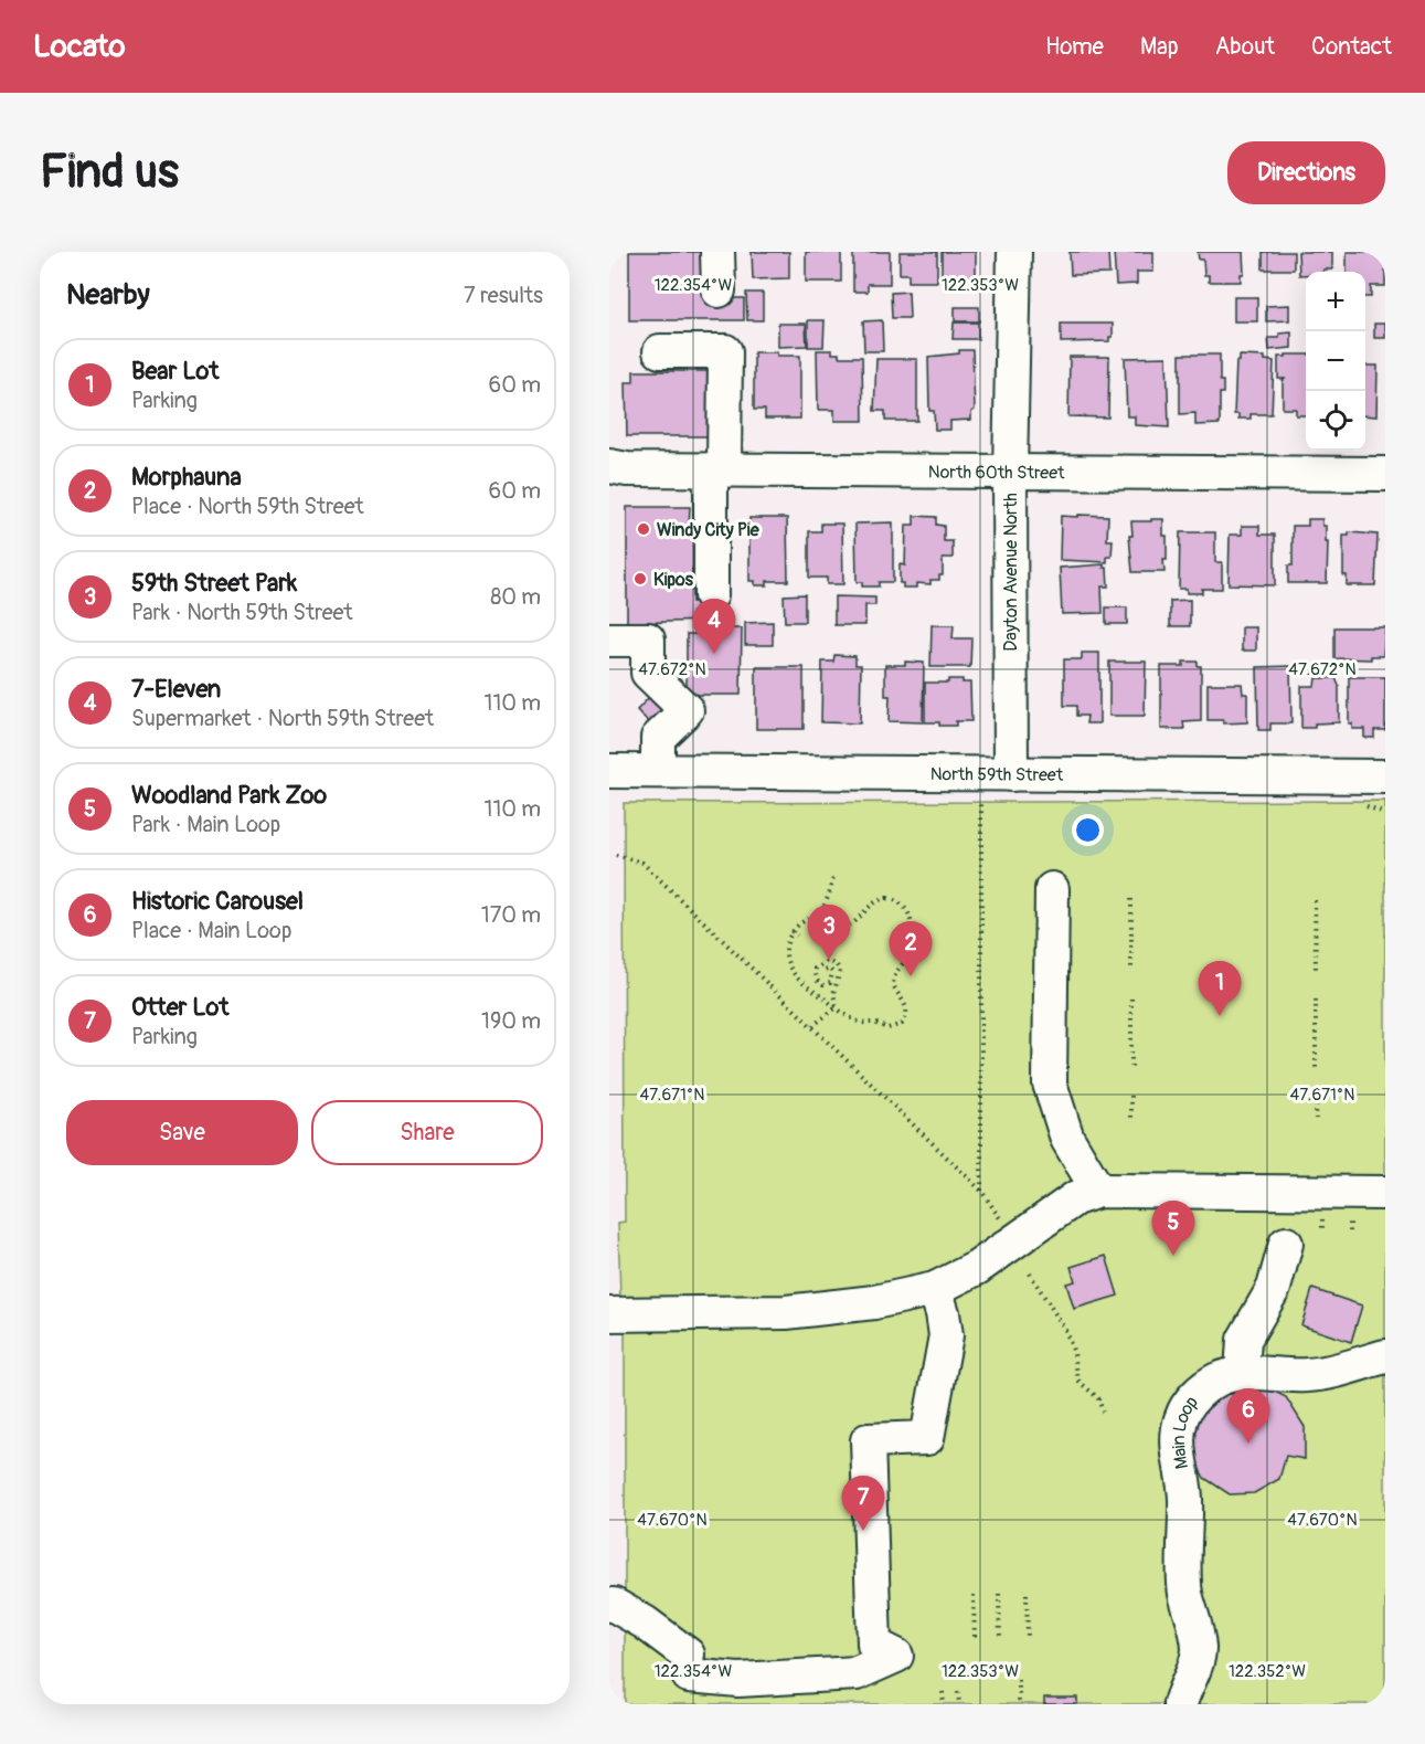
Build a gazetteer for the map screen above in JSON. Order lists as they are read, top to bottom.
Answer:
{
  "streets": {
    "street": [
      "North 60th Street",
      "Dayton Avenue North",
      "North 59th Street",
      "Main Loop"
    ]
  },
  "crossings": [
    ["North 60th Street", "Dayton Avenue North"],
    ["Dayton Avenue North", "North 59th Street"]
  ],
  "places": ["Windy City Pie", "Kipos"],
  "page": {
    "header": "Locato",
    "nav": [
      "Home",
      "Map",
      "About",
      "Contact"
    ],
    "buttons": [
      "Directions",
      ["Save", "Share"]
    ],
    "title": "Find us",
    "heading": ["Nearby", "7 results"],
    "map_buttons": ["+", "−"],
    "list": [
      {
        "mark": "1",
        "name": "Bear Lot",
        "note": "Parking",
        "value": "60 m"
      },
      {
        "mark": "2",
        "name": "Morphauna",
        "note": "Place · North 59th Street",
        "value": "60 m"
      },
      {
        "mark": "3",
        "name": "59th Street Park",
        "note": "Park · North 59th Street",
        "value": "80 m"
      },
      {
        "mark": "4",
        "name": "7-Eleven",
        "note": "Supermarket · North 59th Street",
        "value": "110 m"
      },
      {
        "mark": "5",
        "name": "Woodland Park Zoo",
        "note": "Park · Main Loop",
        "value": "110 m"
      },
      {
        "mark": "6",
        "name": "Historic Carousel",
        "note": "Place · Main Loop",
        "value": "170 m"
      },
      {
        "mark": "7",
        "name": "Otter Lot",
        "note": "Parking",
        "value": "190 m"
      }
    ],
    "pins": [
      "4",
      "3",
      "2",
      "1",
      "5",
      "6",
      "7"
    ]
  },
  "coordinates": [
    "122.354°W",
    "122.353°W",
    "47.672°N",
    "47.671°N",
    "47.670°N",
    "122.352°W"
  ]
}
